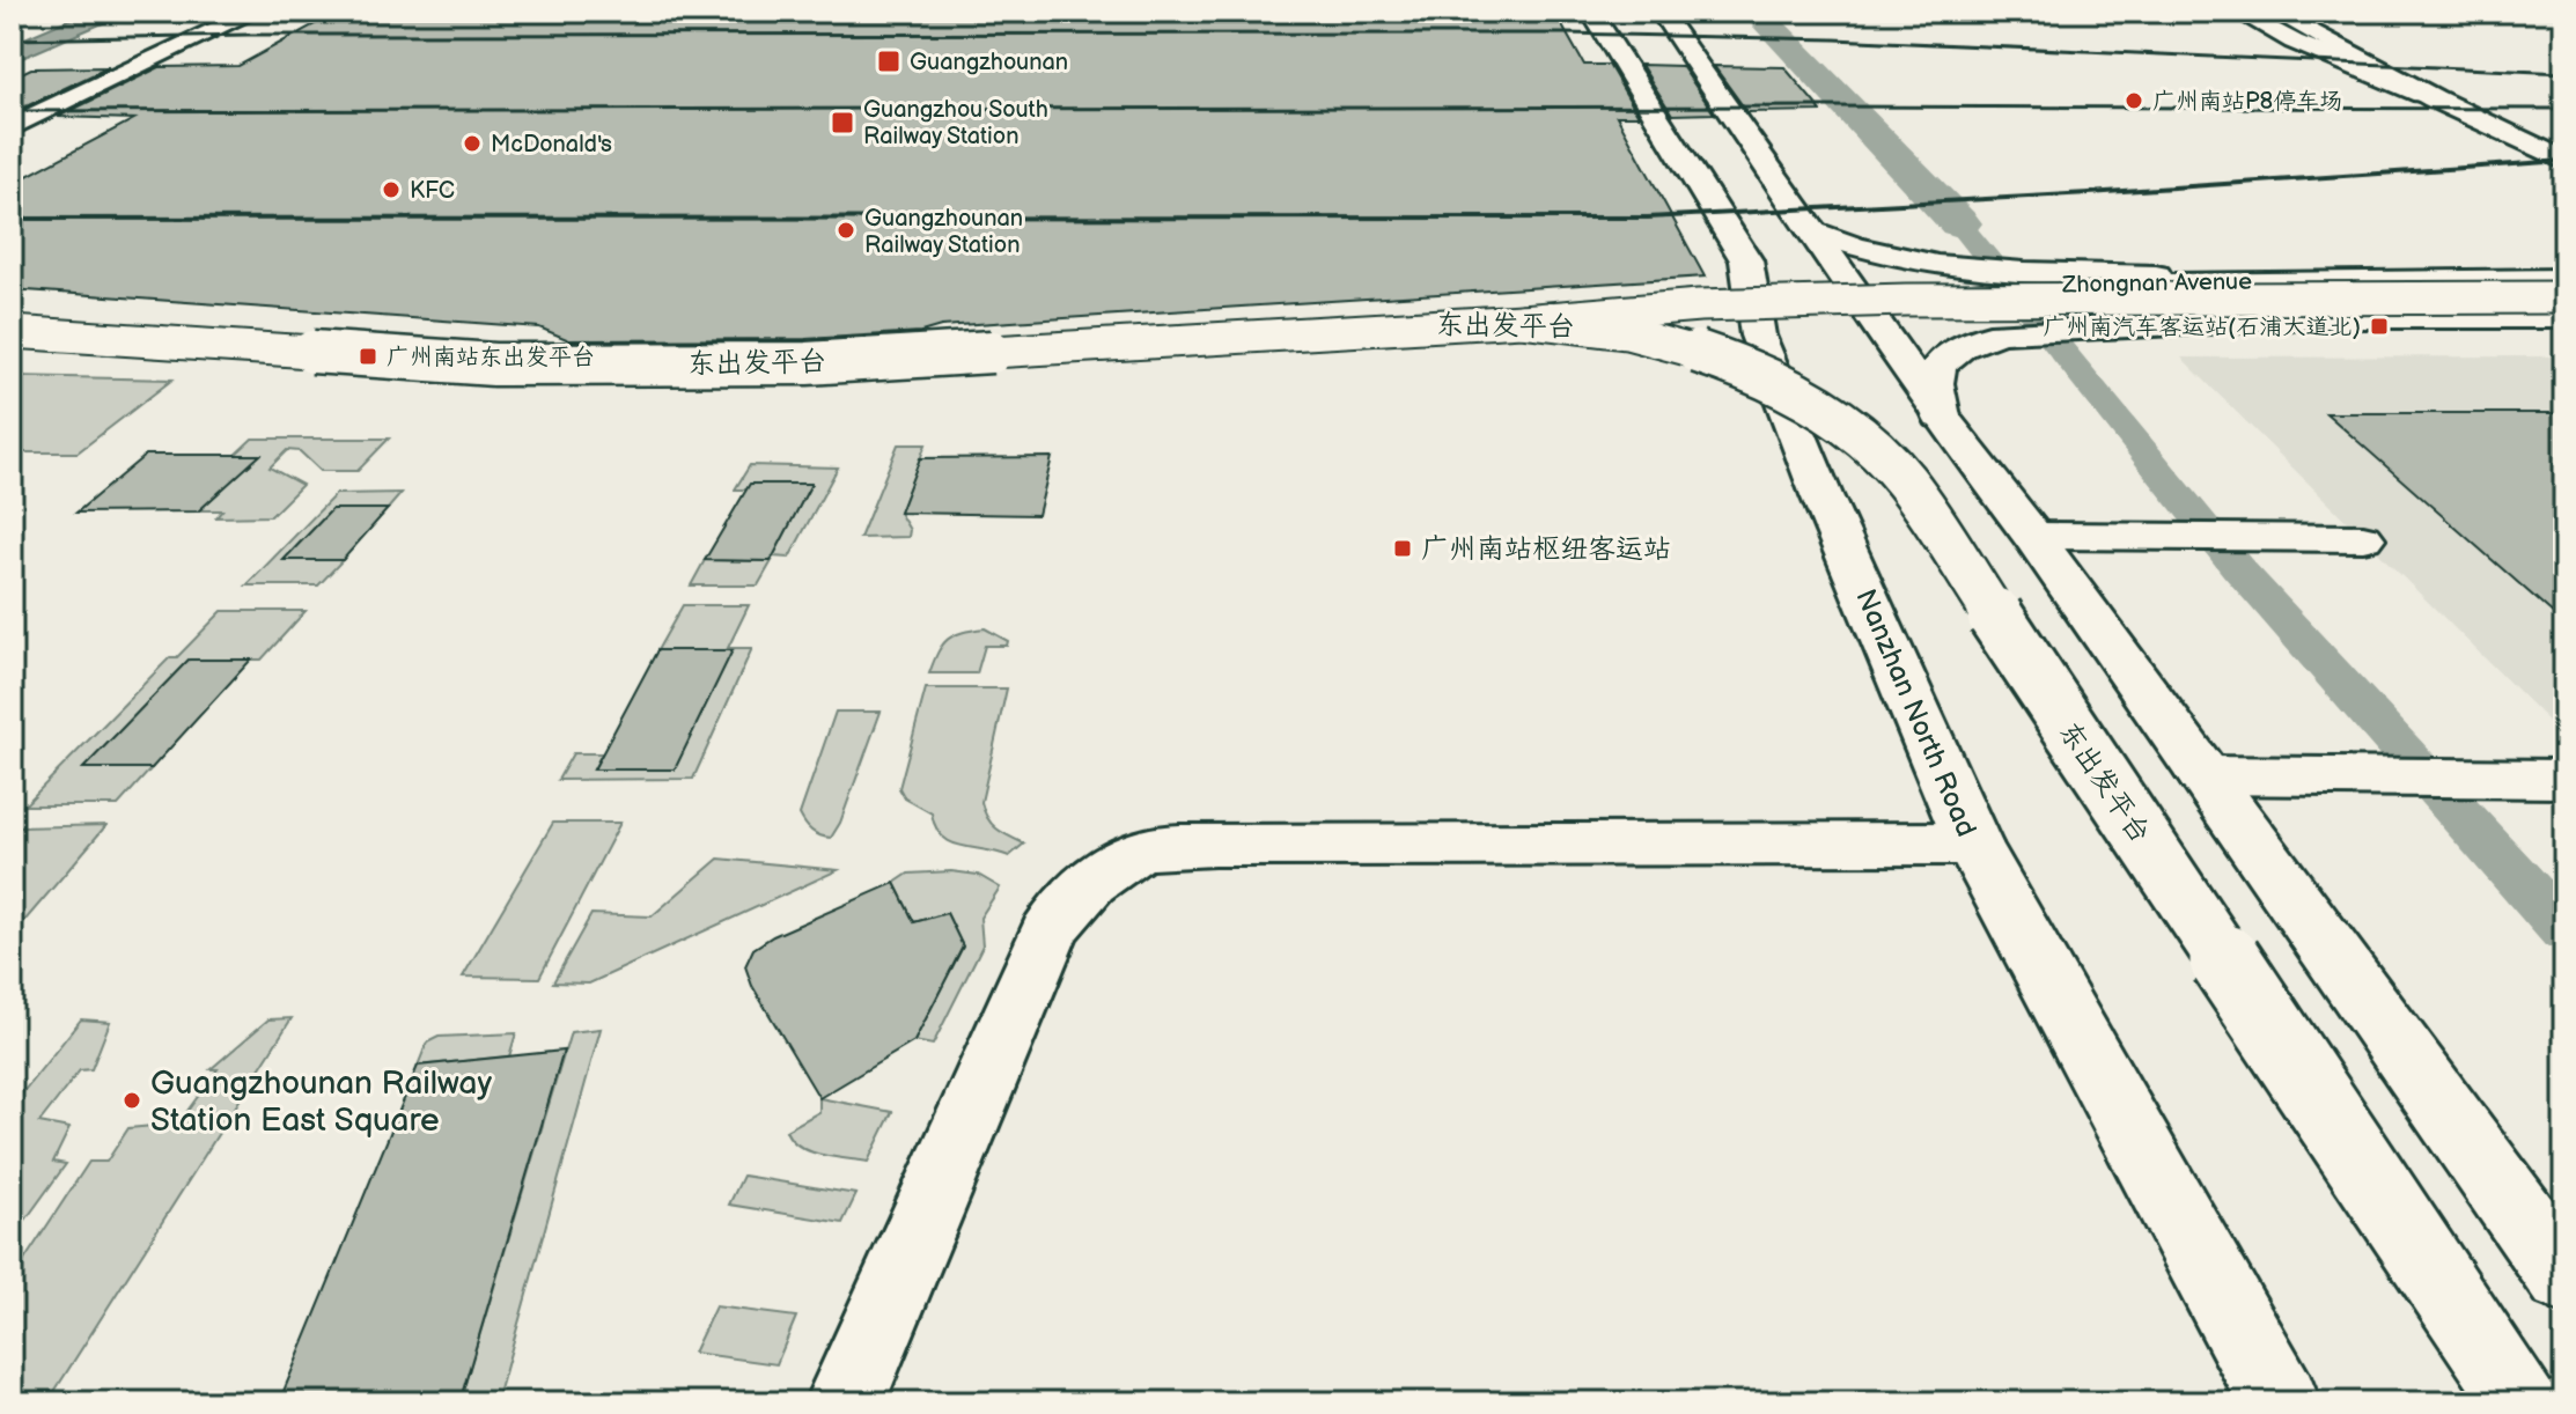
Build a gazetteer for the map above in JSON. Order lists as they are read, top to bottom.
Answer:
{
  "streets": {
    "main road": ["Zhongnan Avenue", "东出发平台", "Nanzhan North Road"]
  },
  "places": {
    "transit": [
      "Guangzhounan",
      "Guangzhou South Railway Station",
      "广州南汽车客运站(石浦大道北)",
      "广州南站东出发平台",
      "广州南站枢纽客运站"
    ],
    "other": [
      "广州南站P8停车场",
      "McDonald's",
      "KFC",
      "Guangzhounan Railway Station",
      "Guangzhounan Railway Station East Square"
    ]
  }
}
